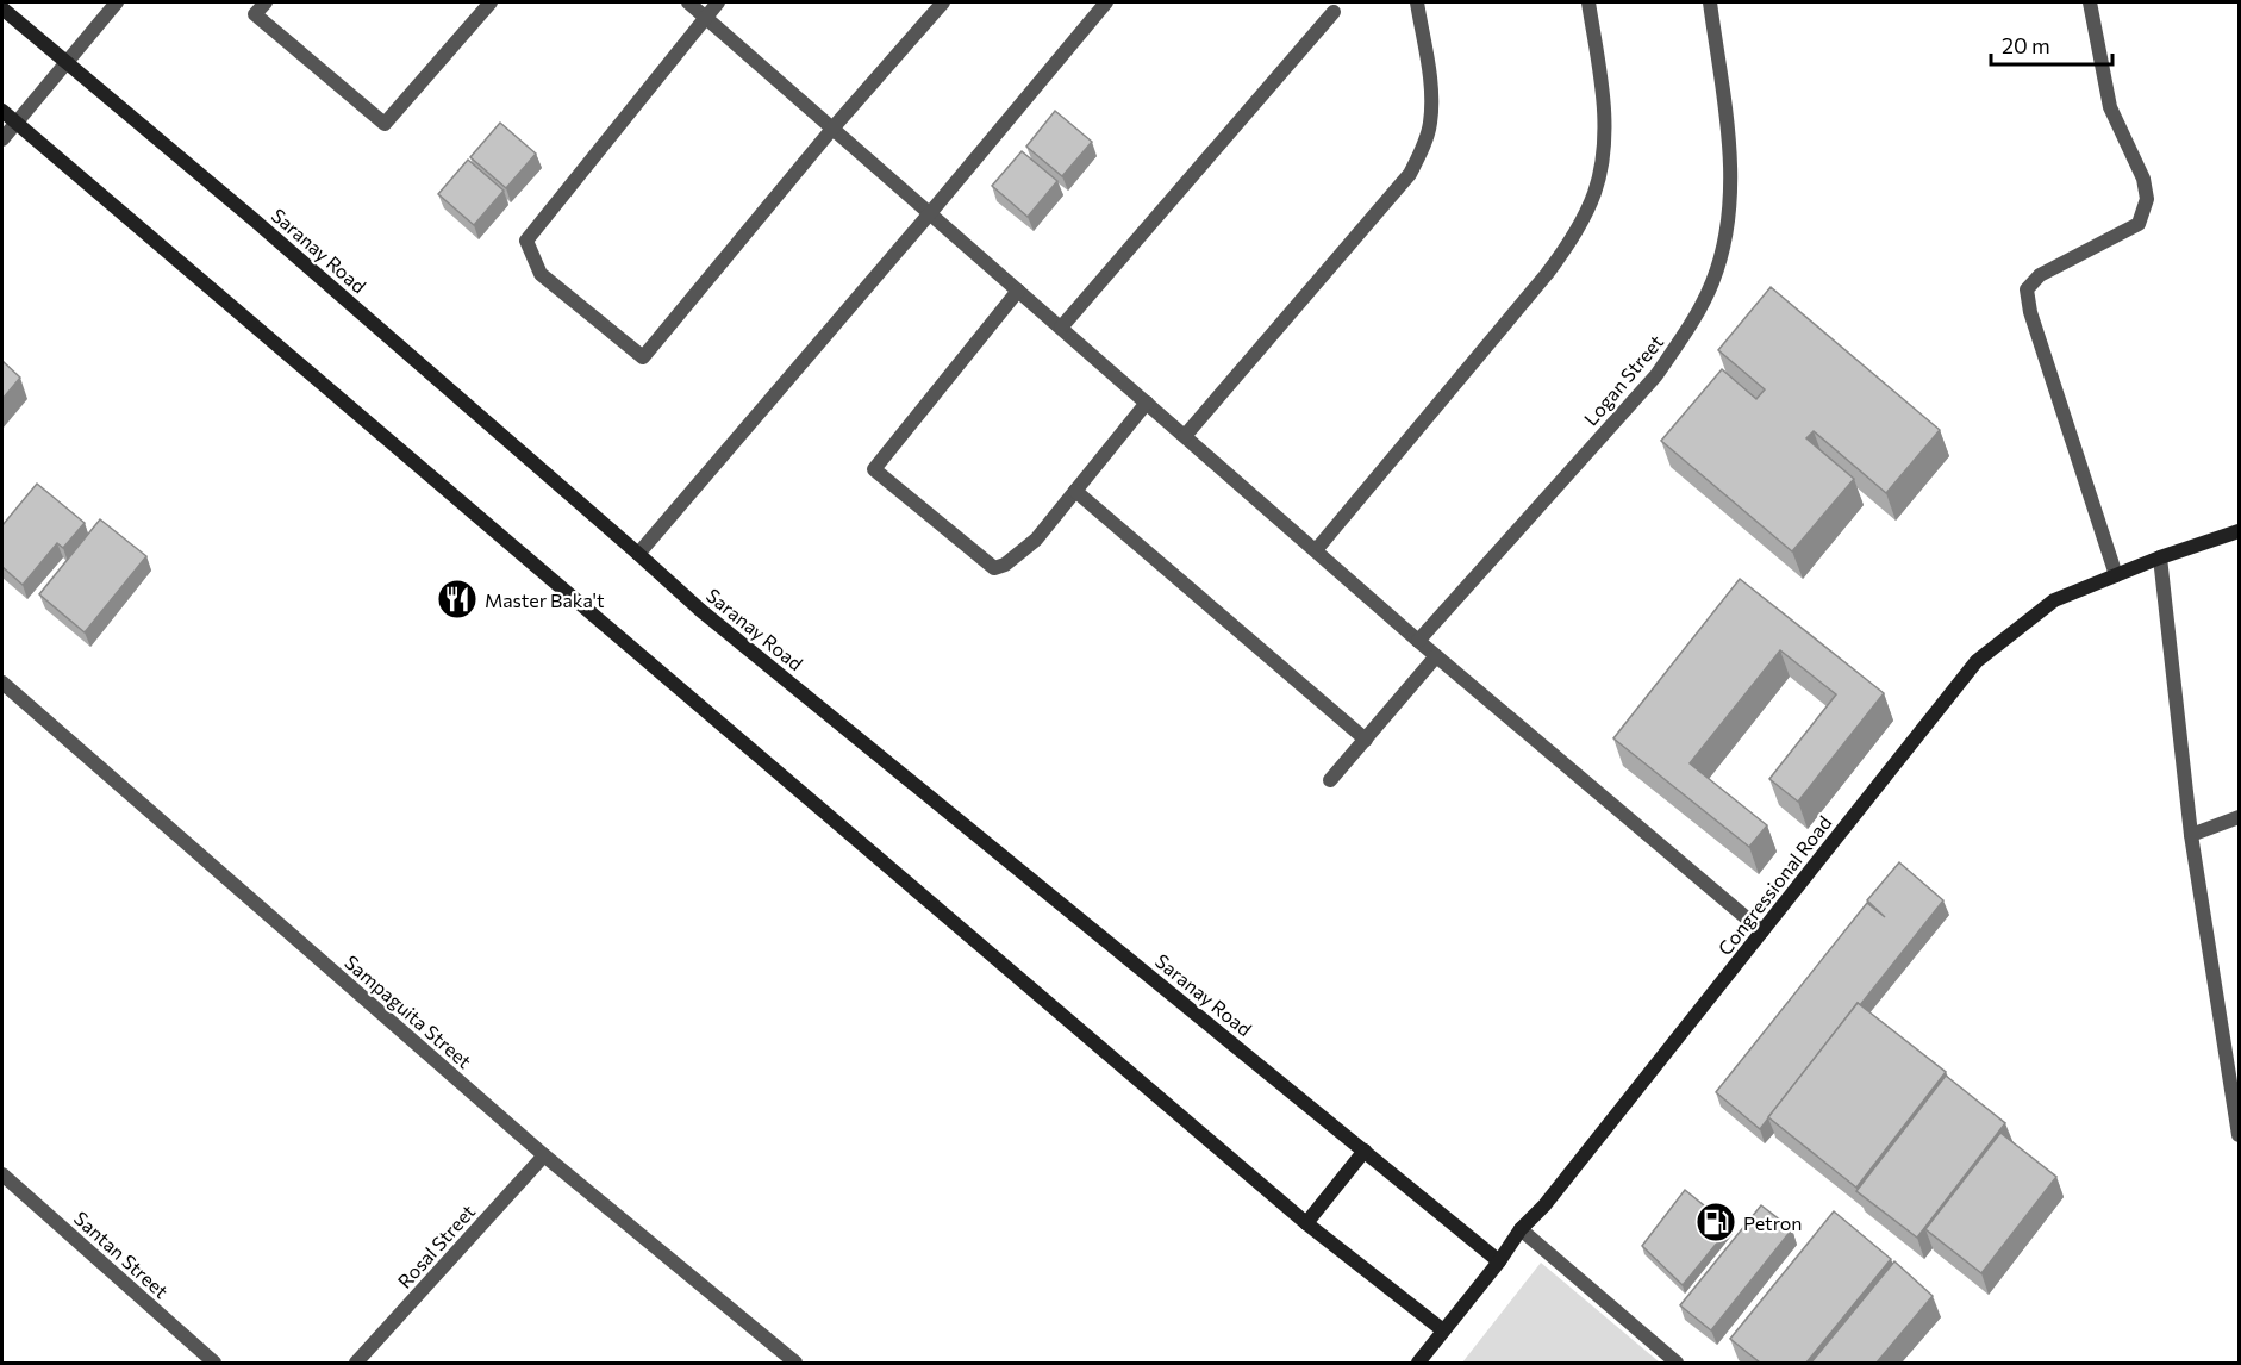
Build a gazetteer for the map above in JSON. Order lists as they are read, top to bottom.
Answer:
{
  "streets": {
    "street": [
      "Saranay Road",
      "Logan Street",
      "Congressional Road",
      "Sampaguita Street",
      "Rosal Street",
      "Santan Street"
    ]
  },
  "crossings": [
    ["Saranay Road", "Congressional Road"],
    ["Sampaguita Street", "Rosal Street"]
  ],
  "places": {
    "restaurant": ["Master Baka't"],
    "fuel station": ["Petron"]
  },
  "scale_bar": "20 m"
}
